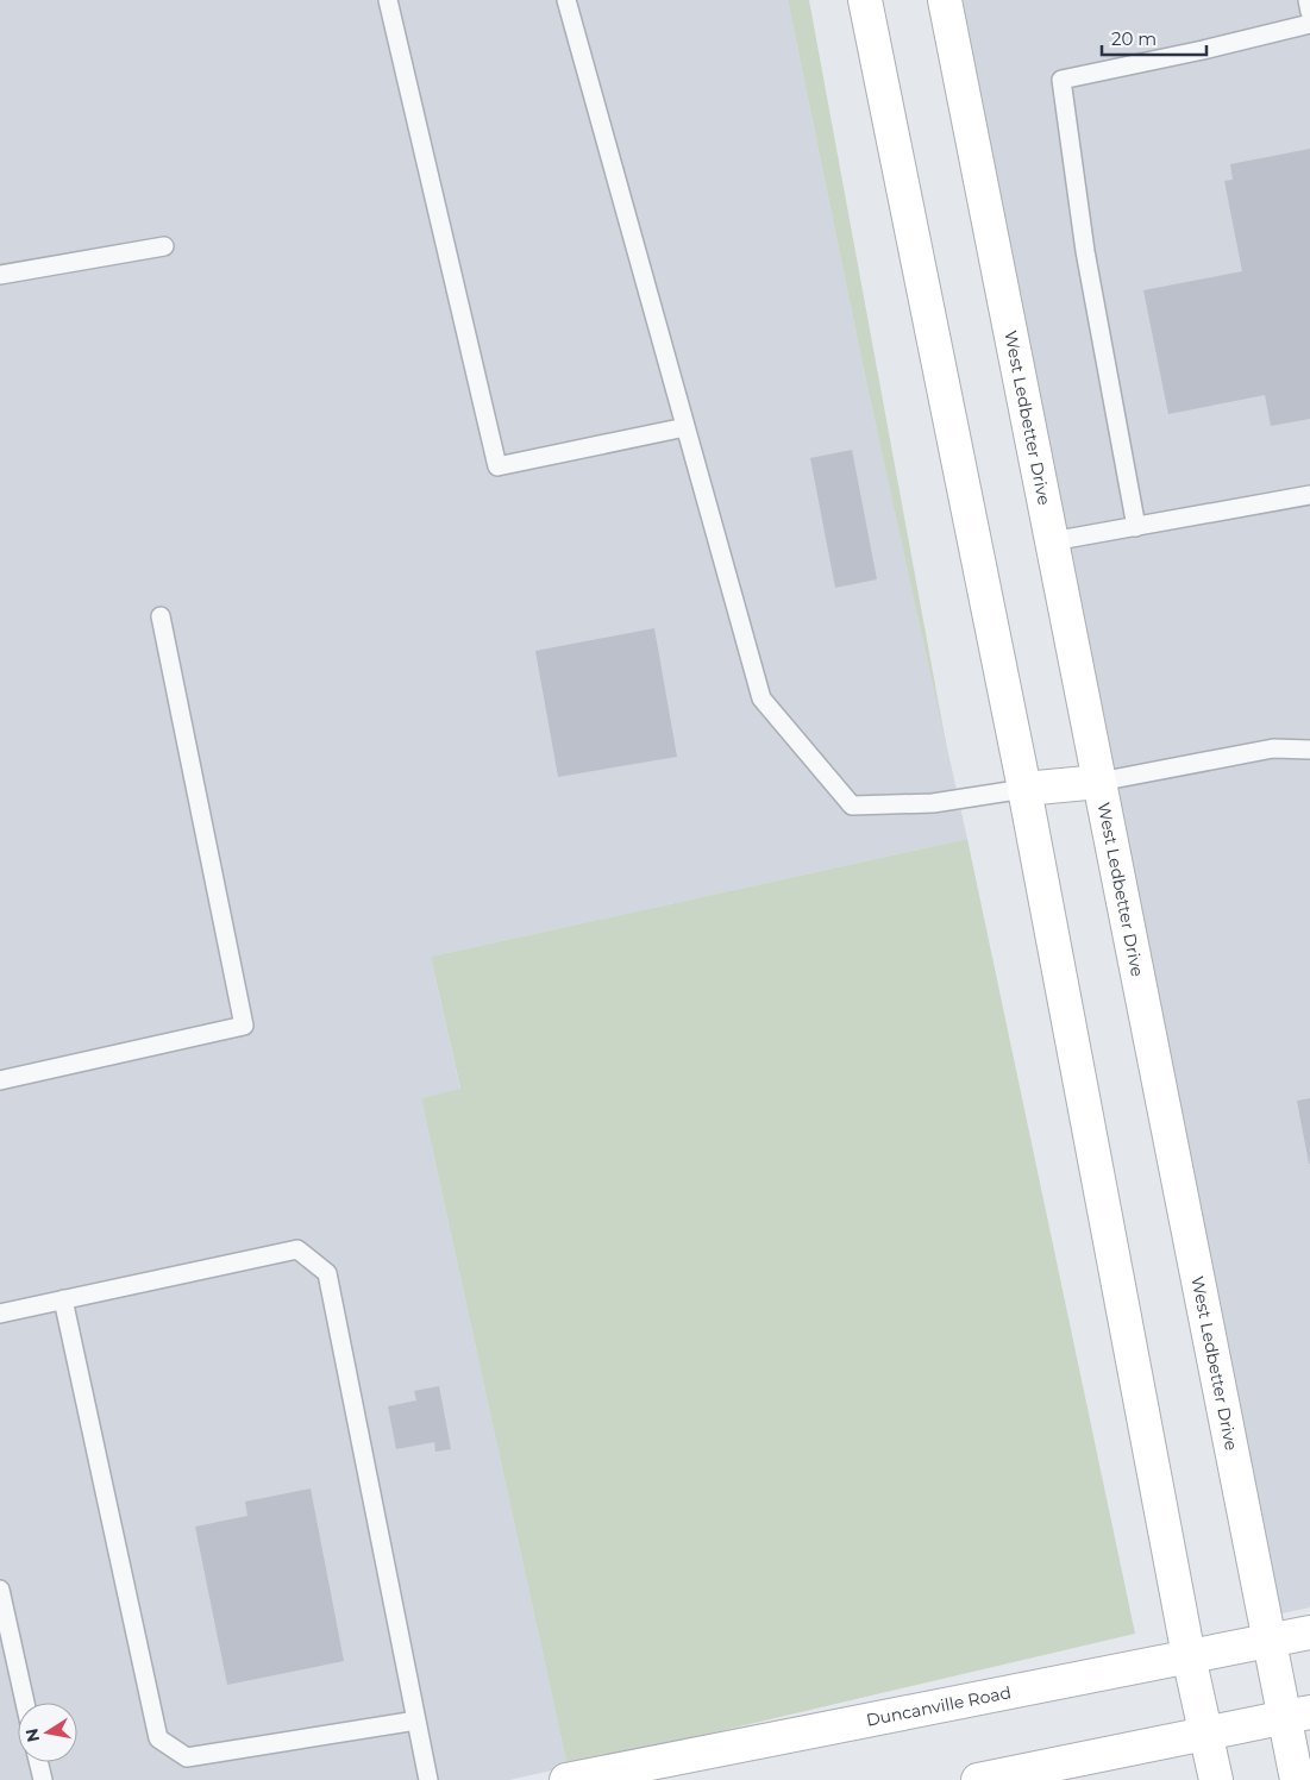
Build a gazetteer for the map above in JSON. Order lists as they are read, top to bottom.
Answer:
{
  "streets": {
    "main road": ["West Ledbetter Drive", "Duncanville Road"]
  },
  "crossings": [
    ["West Ledbetter Drive", "Duncanville Road"]
  ],
  "scale_bar": "20 m",
  "north": "left"
}
